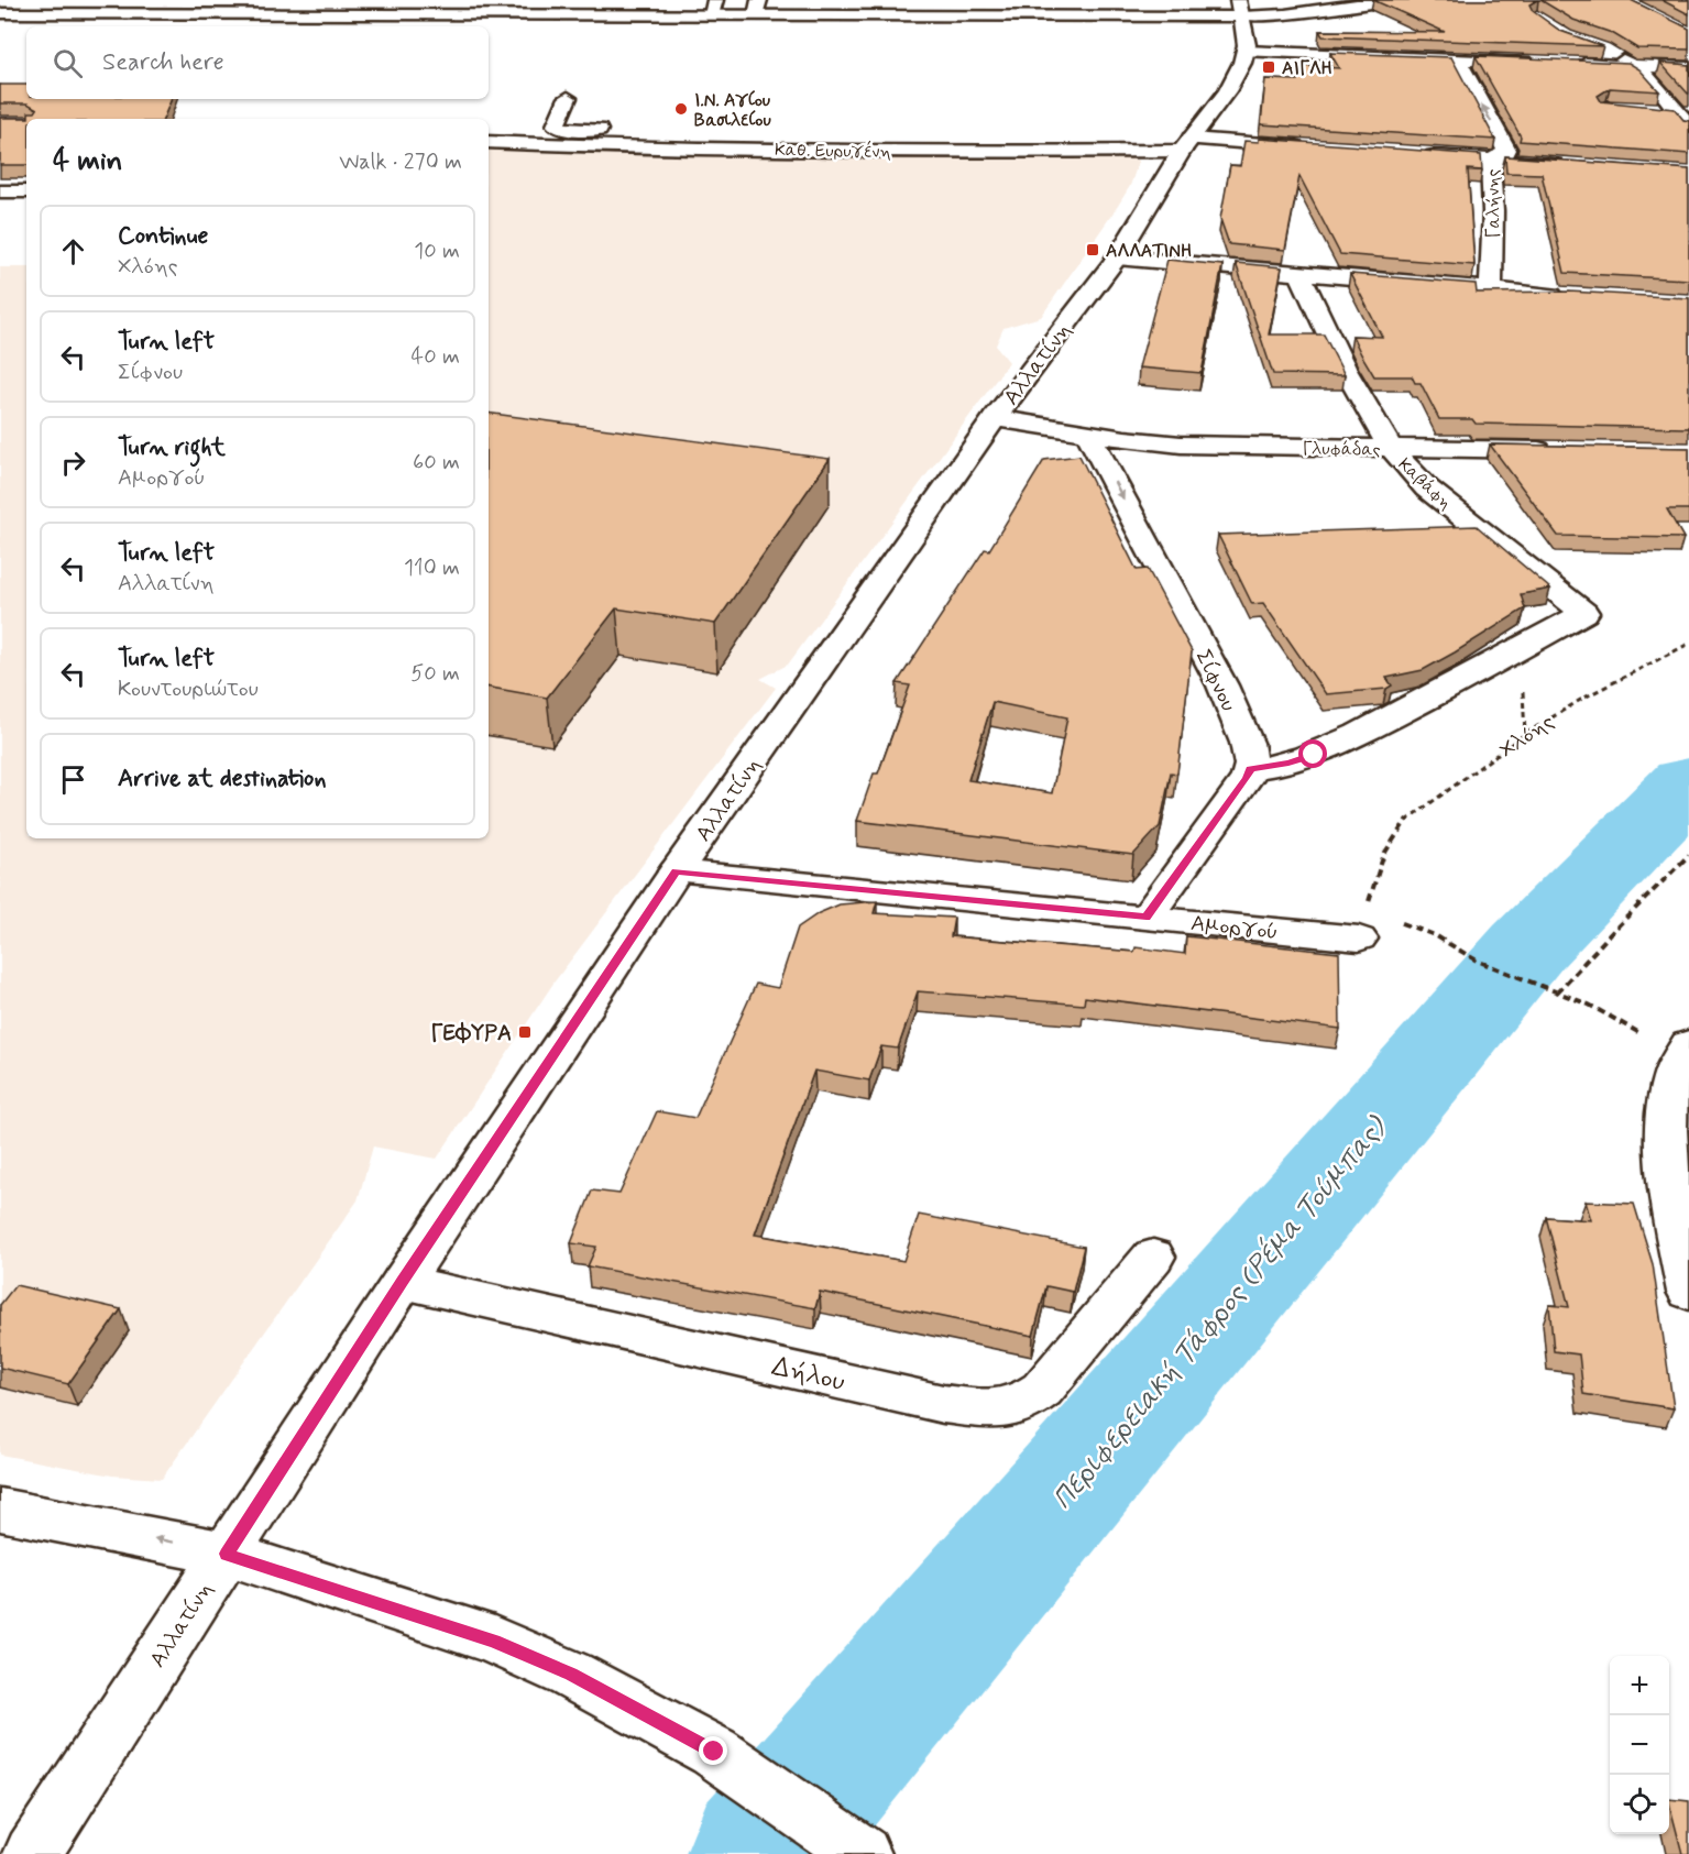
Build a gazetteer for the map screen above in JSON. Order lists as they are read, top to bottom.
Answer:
{
  "streets": {
    "street": [
      "Καθ. Ευρυγένη",
      "Γαλήνης",
      "Αλλατίνη",
      "Γλυφάδας",
      "Καβάφη",
      "Σίφνου",
      "Αμοργού",
      "Δήλου"
    ],
    "path": ["Χλόης"]
  },
  "crossings": [
    ["Καθ. Ευρυγένη", "Αλλατίνη"],
    ["Αλλατίνη", "Γλυφάδας"],
    ["Αλλατίνη", "Αμοργού"],
    ["Αλλατίνη", "Δήλου"],
    ["Γλυφάδας", "Καβάφη"],
    ["Γλυφάδας", "Σίφνου"],
    ["Καβάφη", "Σίφνου"],
    ["Χλόης", "Αμοργού"]
  ],
  "one_way": ["Γαλήνης", "Σίφνου"],
  "water": ["Περιφερειακή Τάφρος (Ρέμα Τούμπας)"],
  "places": {
    "transit": ["ΑΙΓΛΗ", "ΑΛΛΑΤΙΝΗ", "ΓΕΦΥΡΑ"],
    "other": ["Ι.Ν. Αγίου Βασιλείου"]
  },
  "page": {
    "search": "Search here",
    "heading": ["4 min", "Walk · 270 m"],
    "list": [
      ["Continue", "Χλόης", "10 m"],
      ["Turn left", "Σίφνου", "40 m"],
      ["Turn right", "Αμοργού", "60 m"],
      ["Turn left", "Αλλατίνη", "110 m"],
      ["Turn left", "Κουντουριώτου", "50 m"],
      "Arrive at destination"
    ],
    "map_buttons": ["+", "−"]
  }
}
